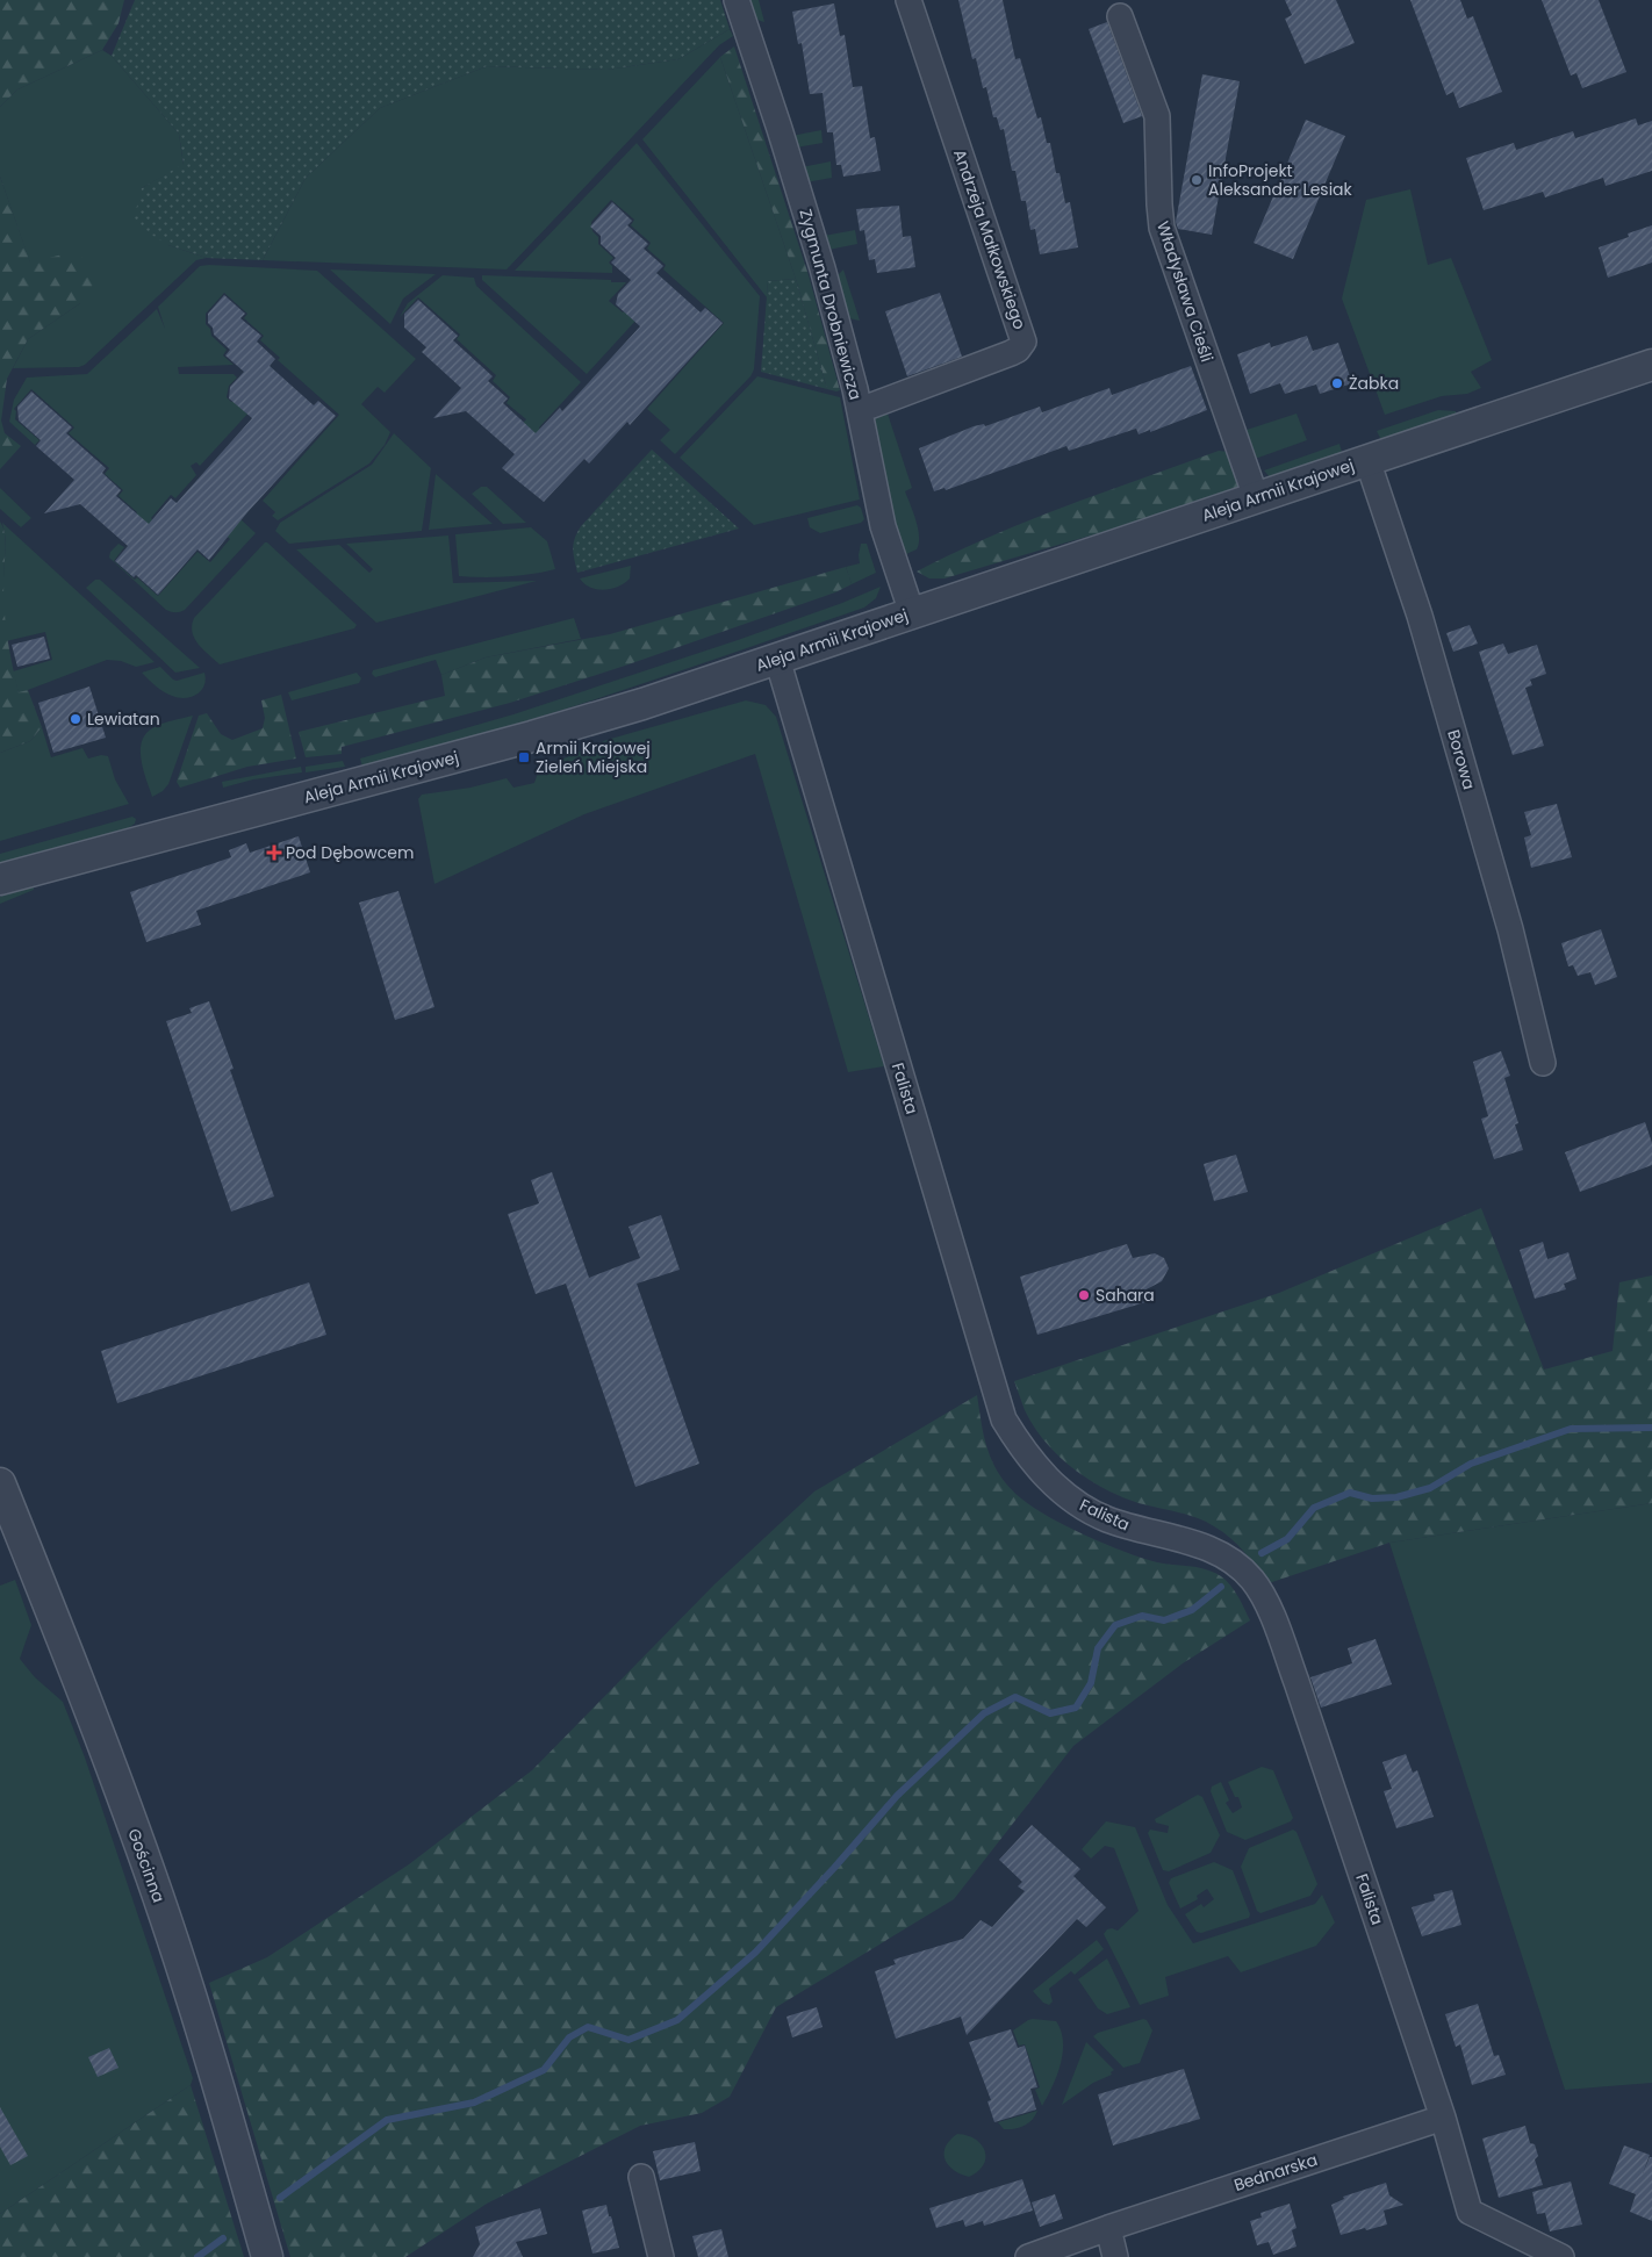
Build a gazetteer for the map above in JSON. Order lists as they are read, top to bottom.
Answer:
{
  "streets": {
    "street": [
      "Andrzeja Małkowskiego",
      "Władysława Cieśli",
      "Zygmunta Drobniewicza",
      "Aleja Armii Krajowej",
      "Borowa",
      "Falista",
      "Gościnna",
      "Bednarska"
    ]
  },
  "crossings": [
    ["Andrzeja Małkowskiego", "Zygmunta Drobniewicza"],
    ["Władysława Cieśli", "Aleja Armii Krajowej"],
    ["Zygmunta Drobniewicza", "Aleja Armii Krajowej"],
    ["Aleja Armii Krajowej", "Borowa"],
    ["Aleja Armii Krajowej", "Falista"],
    ["Falista", "Bednarska"]
  ],
  "places": {
    "other": [
      "InfoProjekt Aleksander Lesiak",
      "Żabka",
      "Lewiatan",
      "Sahara"
    ],
    "transit": ["Armii Krajowej Zieleń Miejska"],
    "health": ["Pod Dębowcem"]
  }
}
